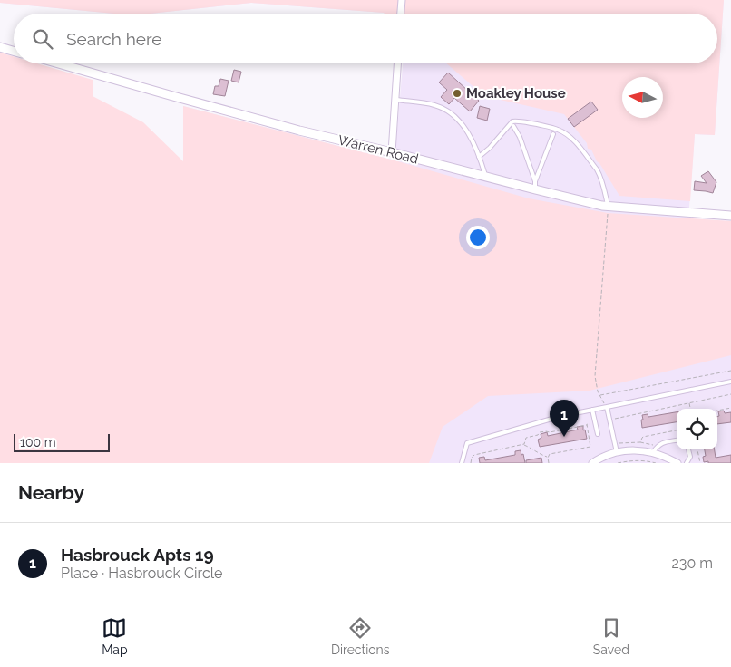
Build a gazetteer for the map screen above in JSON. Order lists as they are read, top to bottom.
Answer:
{
  "streets": {
    "street": ["Warren Road"]
  },
  "places": ["Moakley House"],
  "scale_bar": "100 m",
  "north": "left",
  "page": {
    "search": "Search here",
    "pins": "1",
    "scale": "100 m",
    "heading": "Nearby",
    "list": [
      {
        "mark": "1",
        "name": "Hasbrouck Apts 19",
        "note": "Place · Hasbrouck Circle",
        "value": "230 m"
      }
    ],
    "nav": ["Map", "Directions", "Saved"]
  }
}
